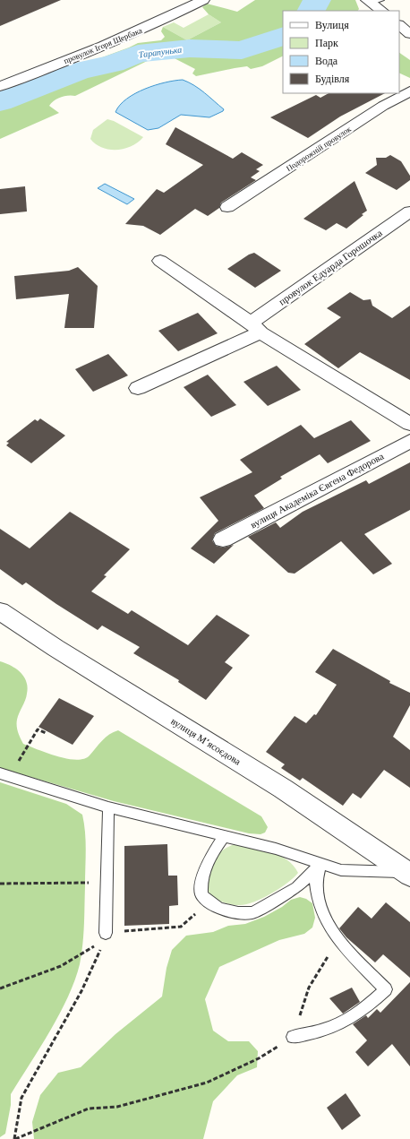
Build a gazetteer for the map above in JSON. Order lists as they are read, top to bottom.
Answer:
{
  "streets": {
    "street": [
      "провулок Ігоря Щербака",
      "Подорожній провулок",
      "провулок Едуарда Горошочка",
      "вулиця Академіка Євгена Федорова",
      "вулиця Мʼясоєдова"
    ]
  },
  "crossings": [
    ["провулок Едуарда Горошочка", "вулиця Академіка Євгена Федорова"]
  ],
  "water": ["Тарапунька"],
  "legend": [
    "Вулиця",
    "Парк",
    "Вода",
    "Будівля"
  ]
}
